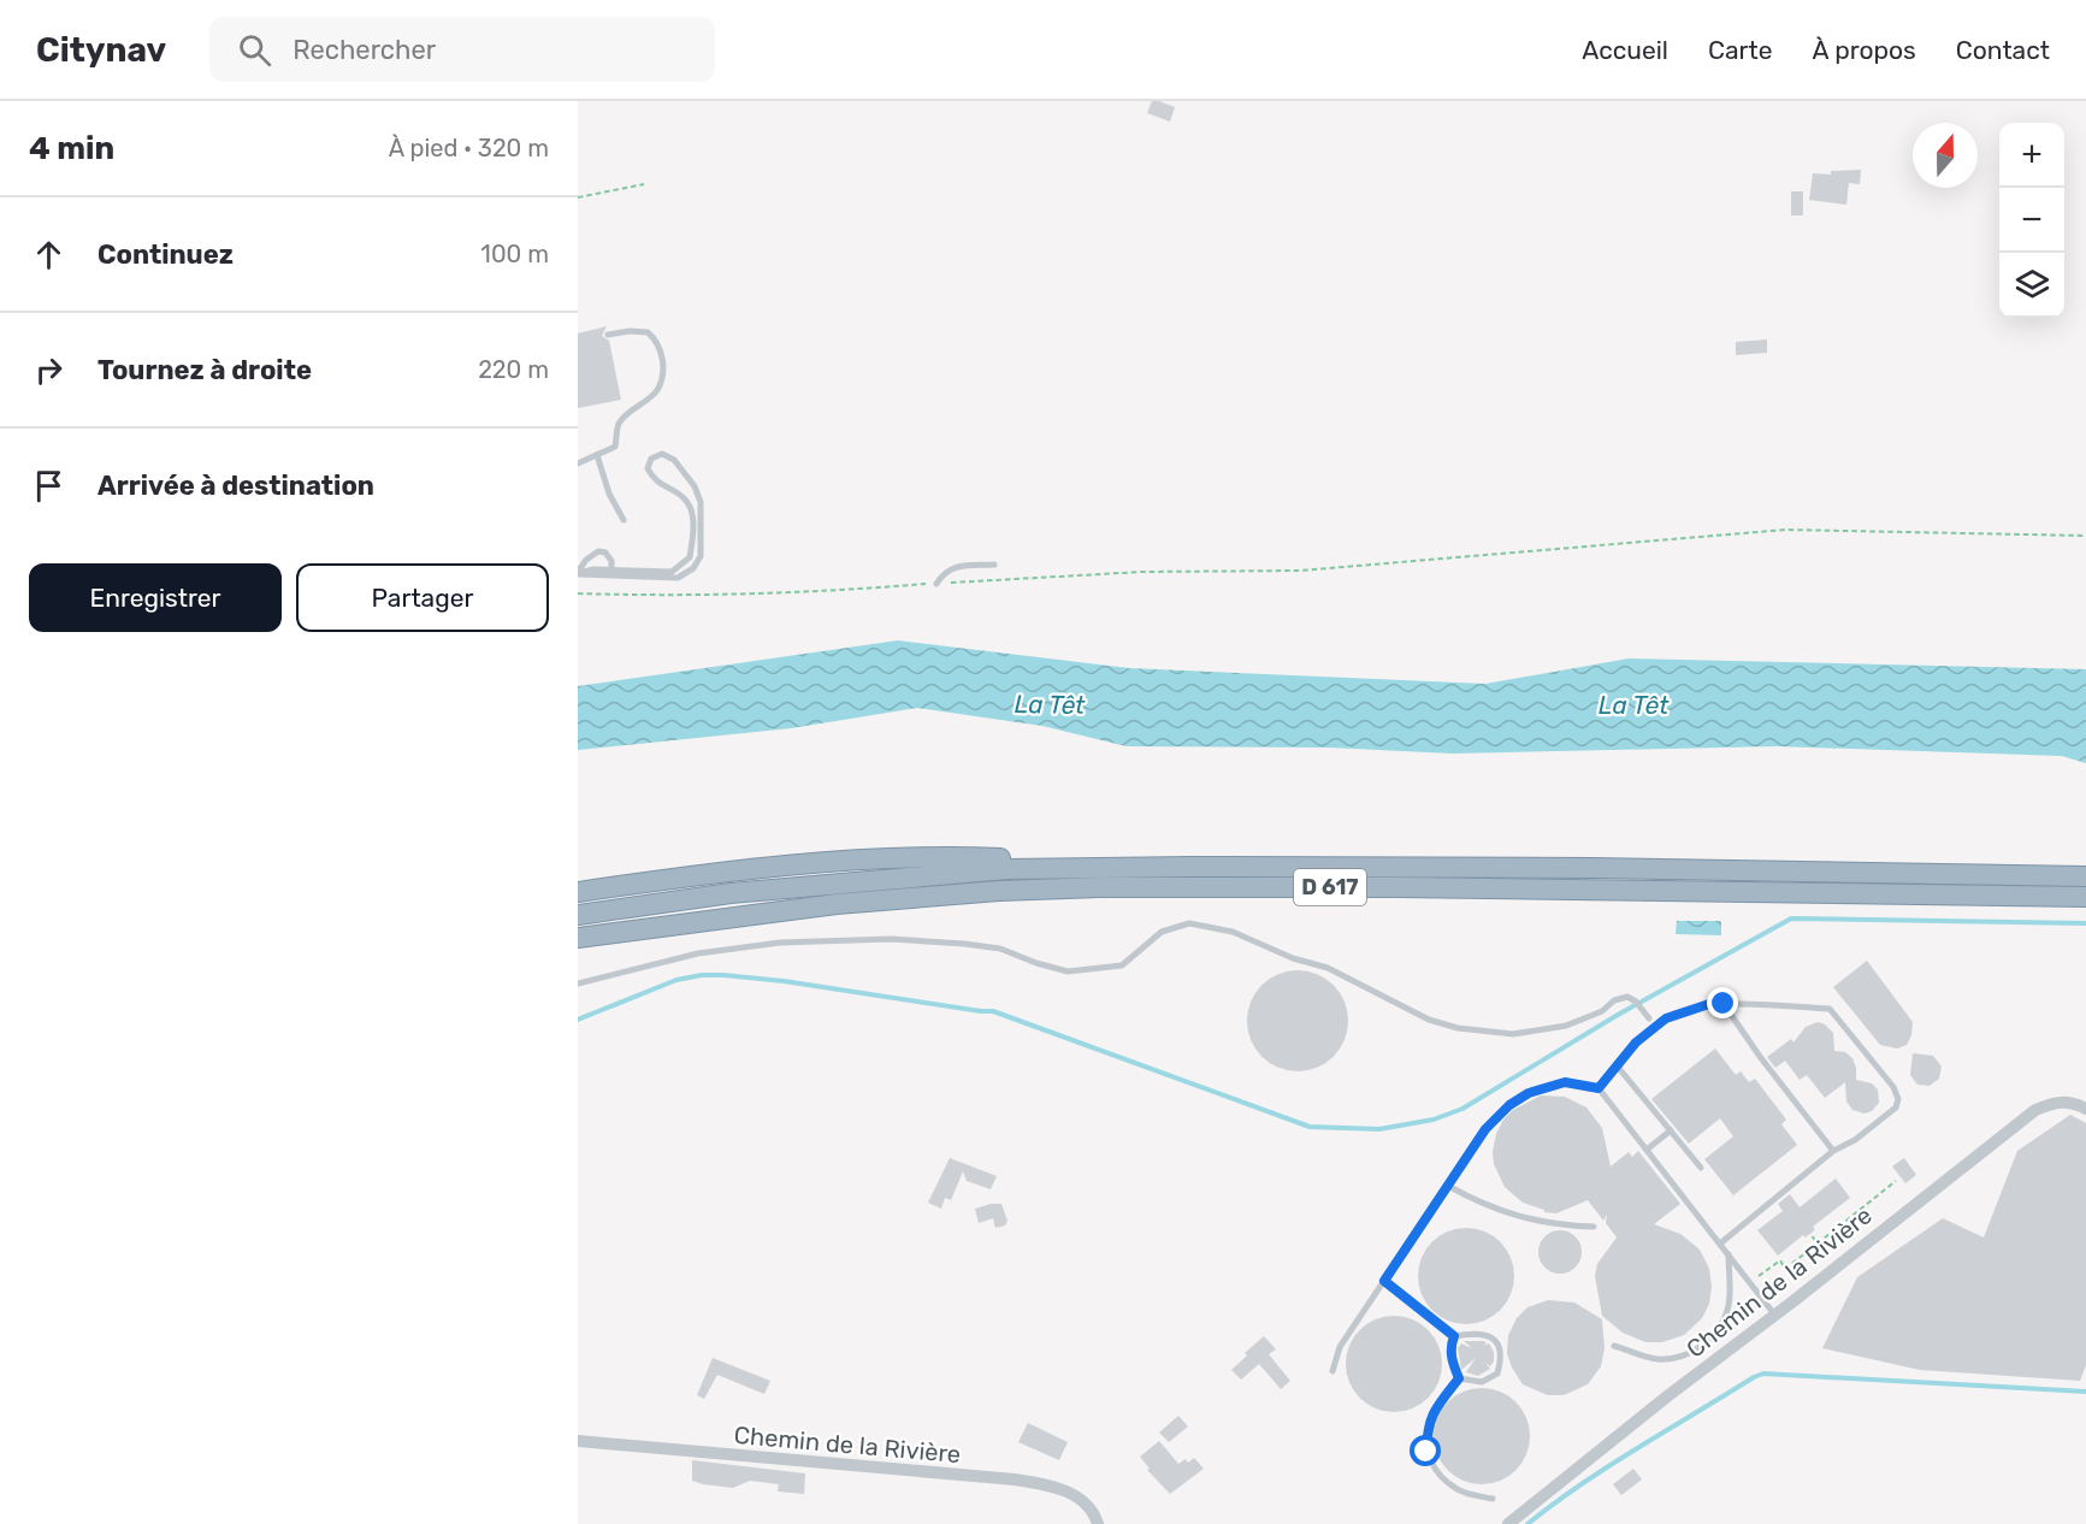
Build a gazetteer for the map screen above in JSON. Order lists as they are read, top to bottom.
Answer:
{
  "streets": {
    "highway": ["D 617"],
    "street": ["Chemin de la Rivière"]
  },
  "water": ["La Têt"],
  "north": "top",
  "page": {
    "header": "Citynav",
    "search": "Rechercher",
    "nav": [
      "Accueil",
      "Carte",
      "À propos",
      "Contact"
    ],
    "heading": ["4 min", "À pied · 320 m"],
    "map_buttons": ["+", "−"],
    "list": [
      ["Continuez", "100 m"],
      ["Tournez à droite", "220 m"],
      "Arrivée à destination"
    ],
    "buttons": ["Enregistrer", "Partager"]
  }
}
